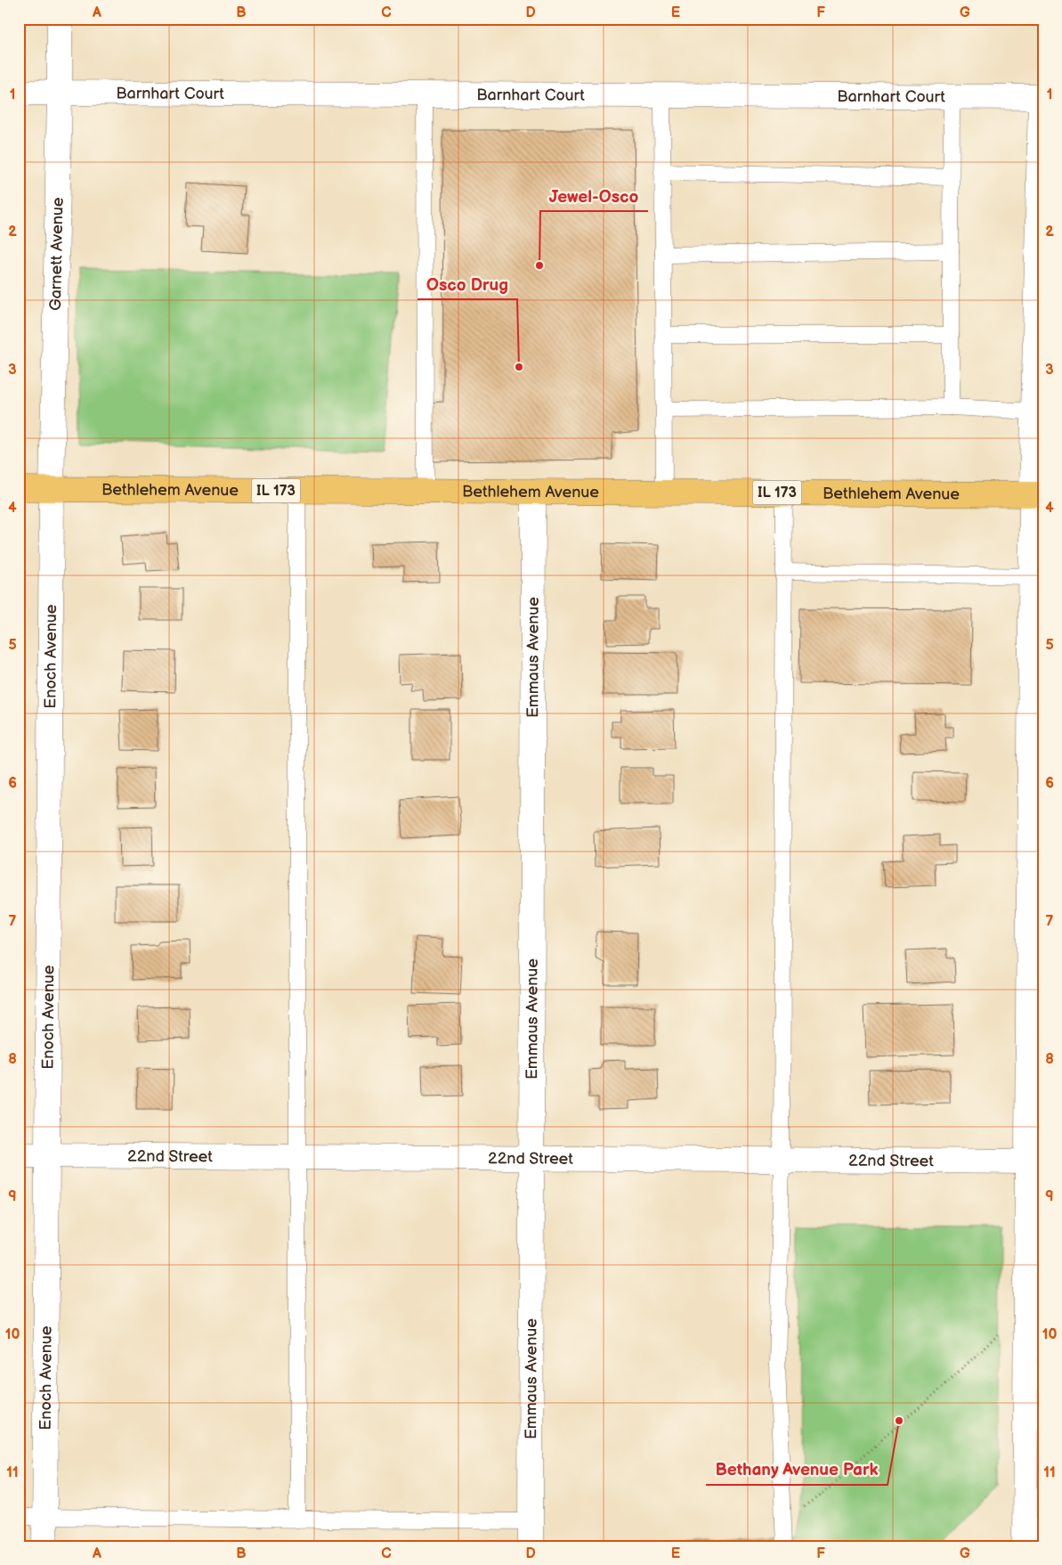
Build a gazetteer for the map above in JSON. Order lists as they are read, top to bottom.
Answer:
{
  "streets": {
    "main road": ["Bethlehem Avenue", "IL 173"],
    "street": [
      "Barnhart Court",
      "Garnett Avenue",
      "Enoch Avenue",
      "Emmaus Avenue",
      "22nd Street"
    ]
  },
  "crossings": [
    ["Barnhart Court", "Garnett Avenue"],
    ["Garnett Avenue", "Bethlehem Avenue"],
    ["Garnett Avenue", "Enoch Avenue"],
    ["Bethlehem Avenue", "Enoch Avenue"],
    ["Bethlehem Avenue", "Emmaus Avenue"],
    ["Enoch Avenue", "22nd Street"],
    ["Emmaus Avenue", "22nd Street"]
  ],
  "places": ["Jewel-Osco", "Osco Drug", "Bethany Avenue Park"],
  "grid": {
    "columns": [
      "A",
      "B",
      "C",
      "D",
      "E",
      "F",
      "G"
    ],
    "rows": [
      "1",
      "2",
      "3",
      "4",
      "5",
      "6",
      "7",
      "8",
      "9",
      "10",
      "11"
    ]
  }
}
